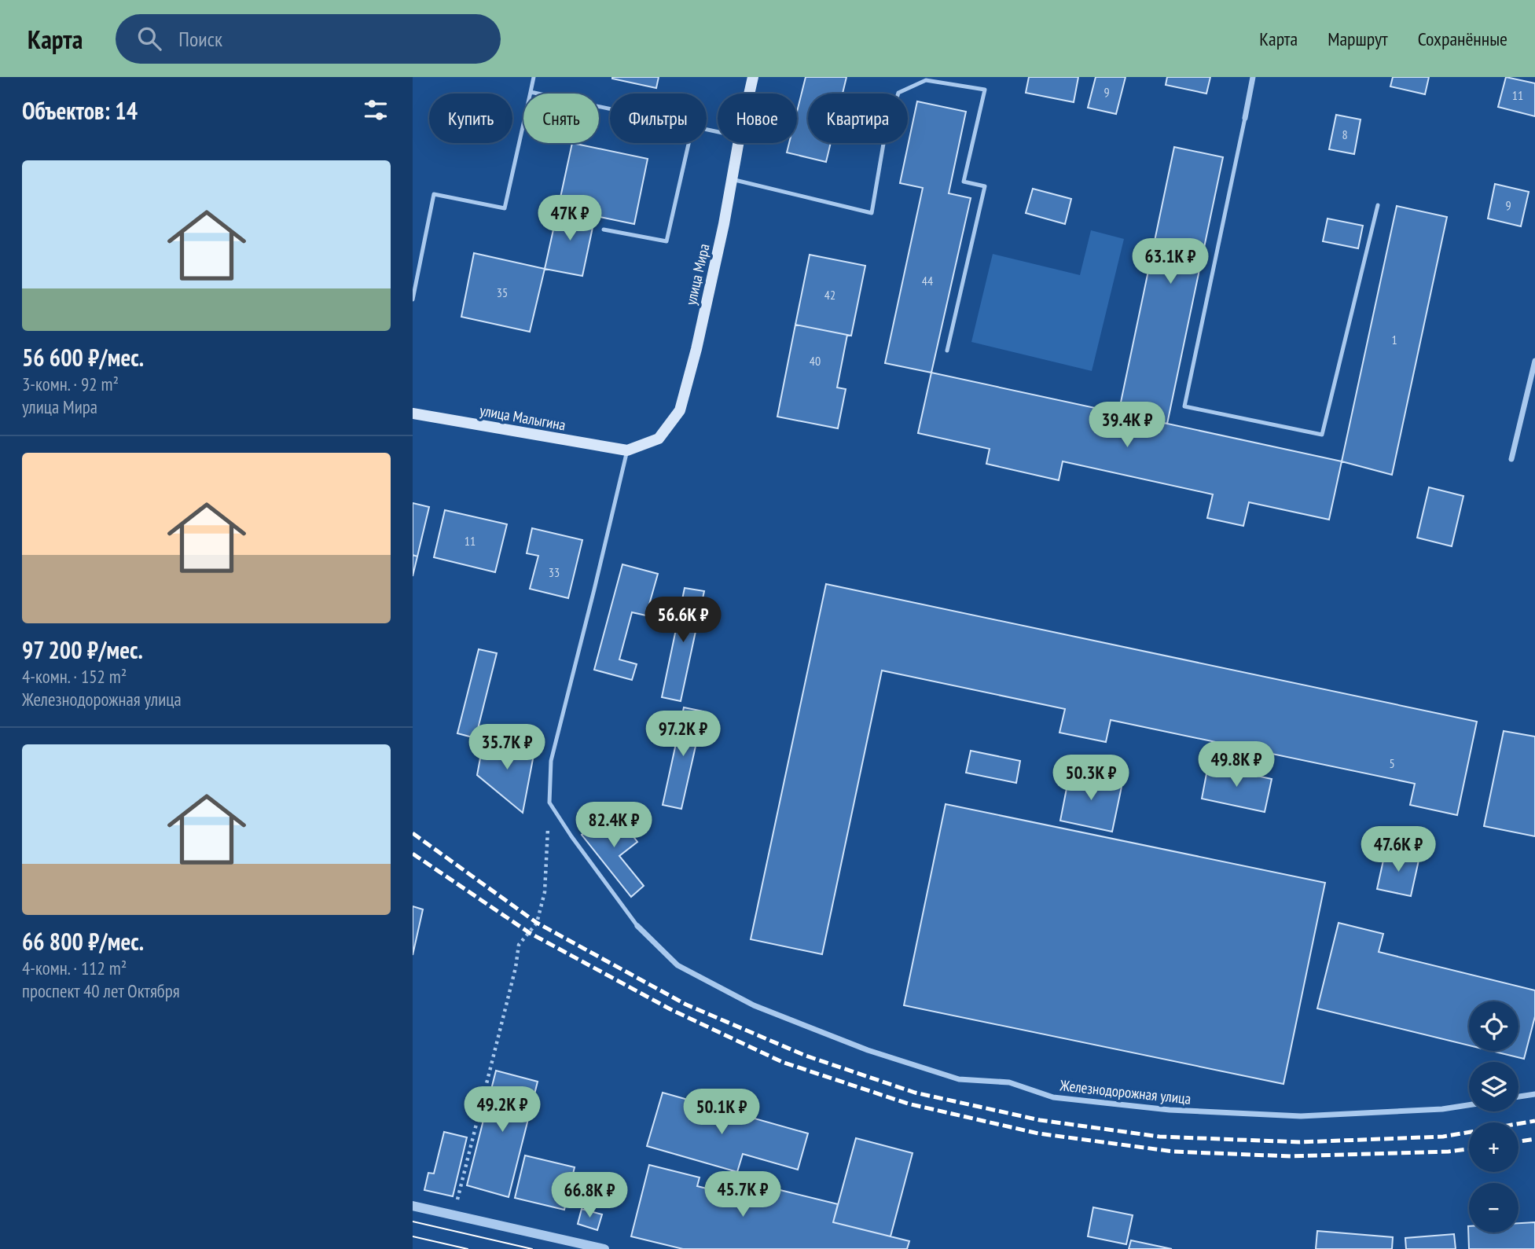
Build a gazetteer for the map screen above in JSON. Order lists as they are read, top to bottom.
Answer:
{
  "streets": {
    "main road": ["улица Мира", "улица Малыгина"],
    "street": ["Железнодорожная улица"]
  },
  "crossings": [
    ["улица Мира", "улица Малыгина"]
  ],
  "house_numbers": [
    "9",
    "11",
    "8",
    "9",
    "44",
    "35",
    "42",
    "1",
    "40",
    "11",
    "33",
    "5"
  ],
  "page": {
    "header": "Карта",
    "search": "Поиск",
    "nav": ["Карта", "Маршрут", "Сохранённые"],
    "heading": "Объектов: 14",
    "chip": [
      "Купить",
      "Снять",
      "Фильтры",
      "Новое",
      "Квартира"
    ],
    "list": [
      {
        "name": "56 600 ₽/мес.",
        "note": "3-комн. · 92 m² · улица Мира"
      },
      {
        "name": "97 200 ₽/мес.",
        "note": "4-комн. · 152 m² · Железнодорожная улица"
      },
      {
        "name": "66 800 ₽/мес.",
        "note": "4-комн. · 112 m² · проспект 40 лет Октября"
      }
    ],
    "price": [
      "47K ₽",
      "63.1K ₽",
      "39.4K ₽",
      "56.6K ₽",
      "97.2K ₽",
      "35.7K ₽",
      "49.8K ₽",
      "50.3K ₽",
      "82.4K ₽",
      "47.6K ₽",
      "49.2K ₽",
      "50.1K ₽",
      "45.7K ₽",
      "66.8K ₽"
    ],
    "map_buttons": ["+", "−"]
  }
}
